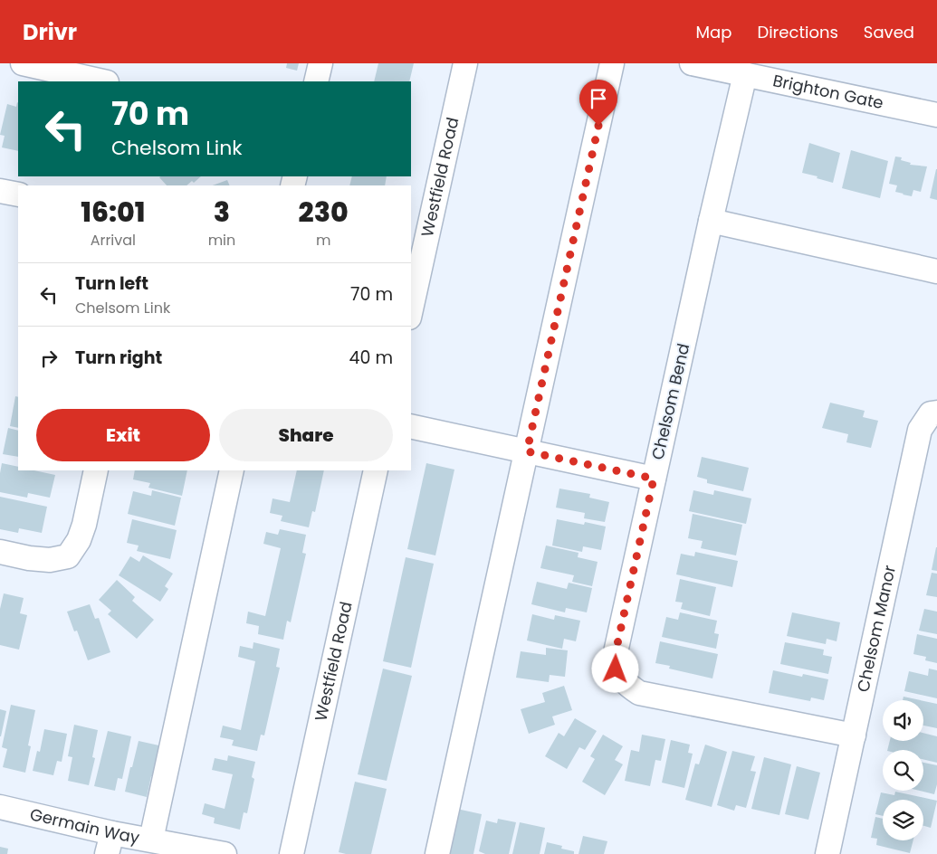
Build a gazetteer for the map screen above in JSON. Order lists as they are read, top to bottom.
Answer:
{
  "streets": {
    "street": [
      "Brighton Gate",
      "Westfield Road",
      "Chelsom Bend",
      "Chelsom Manor",
      "Germain Way"
    ]
  },
  "crossings": [
    ["Brighton Gate", "Chelsom Bend"],
    ["Chelsom Bend", "Chelsom Manor"]
  ],
  "page": {
    "header": "Drivr",
    "nav": ["Map", "Directions", "Saved"],
    "turn": ["70 m", "Chelsom Link"],
    "eta": [
      "16:01",
      "Arrival",
      "3",
      "min",
      "230",
      "m"
    ],
    "list": [
      {
        "name": "Turn left",
        "note": "Chelsom Link",
        "value": "70 m"
      },
      {
        "name": "Turn right",
        "value": "40 m"
      }
    ],
    "buttons": ["Exit", "Share"]
  }
}
